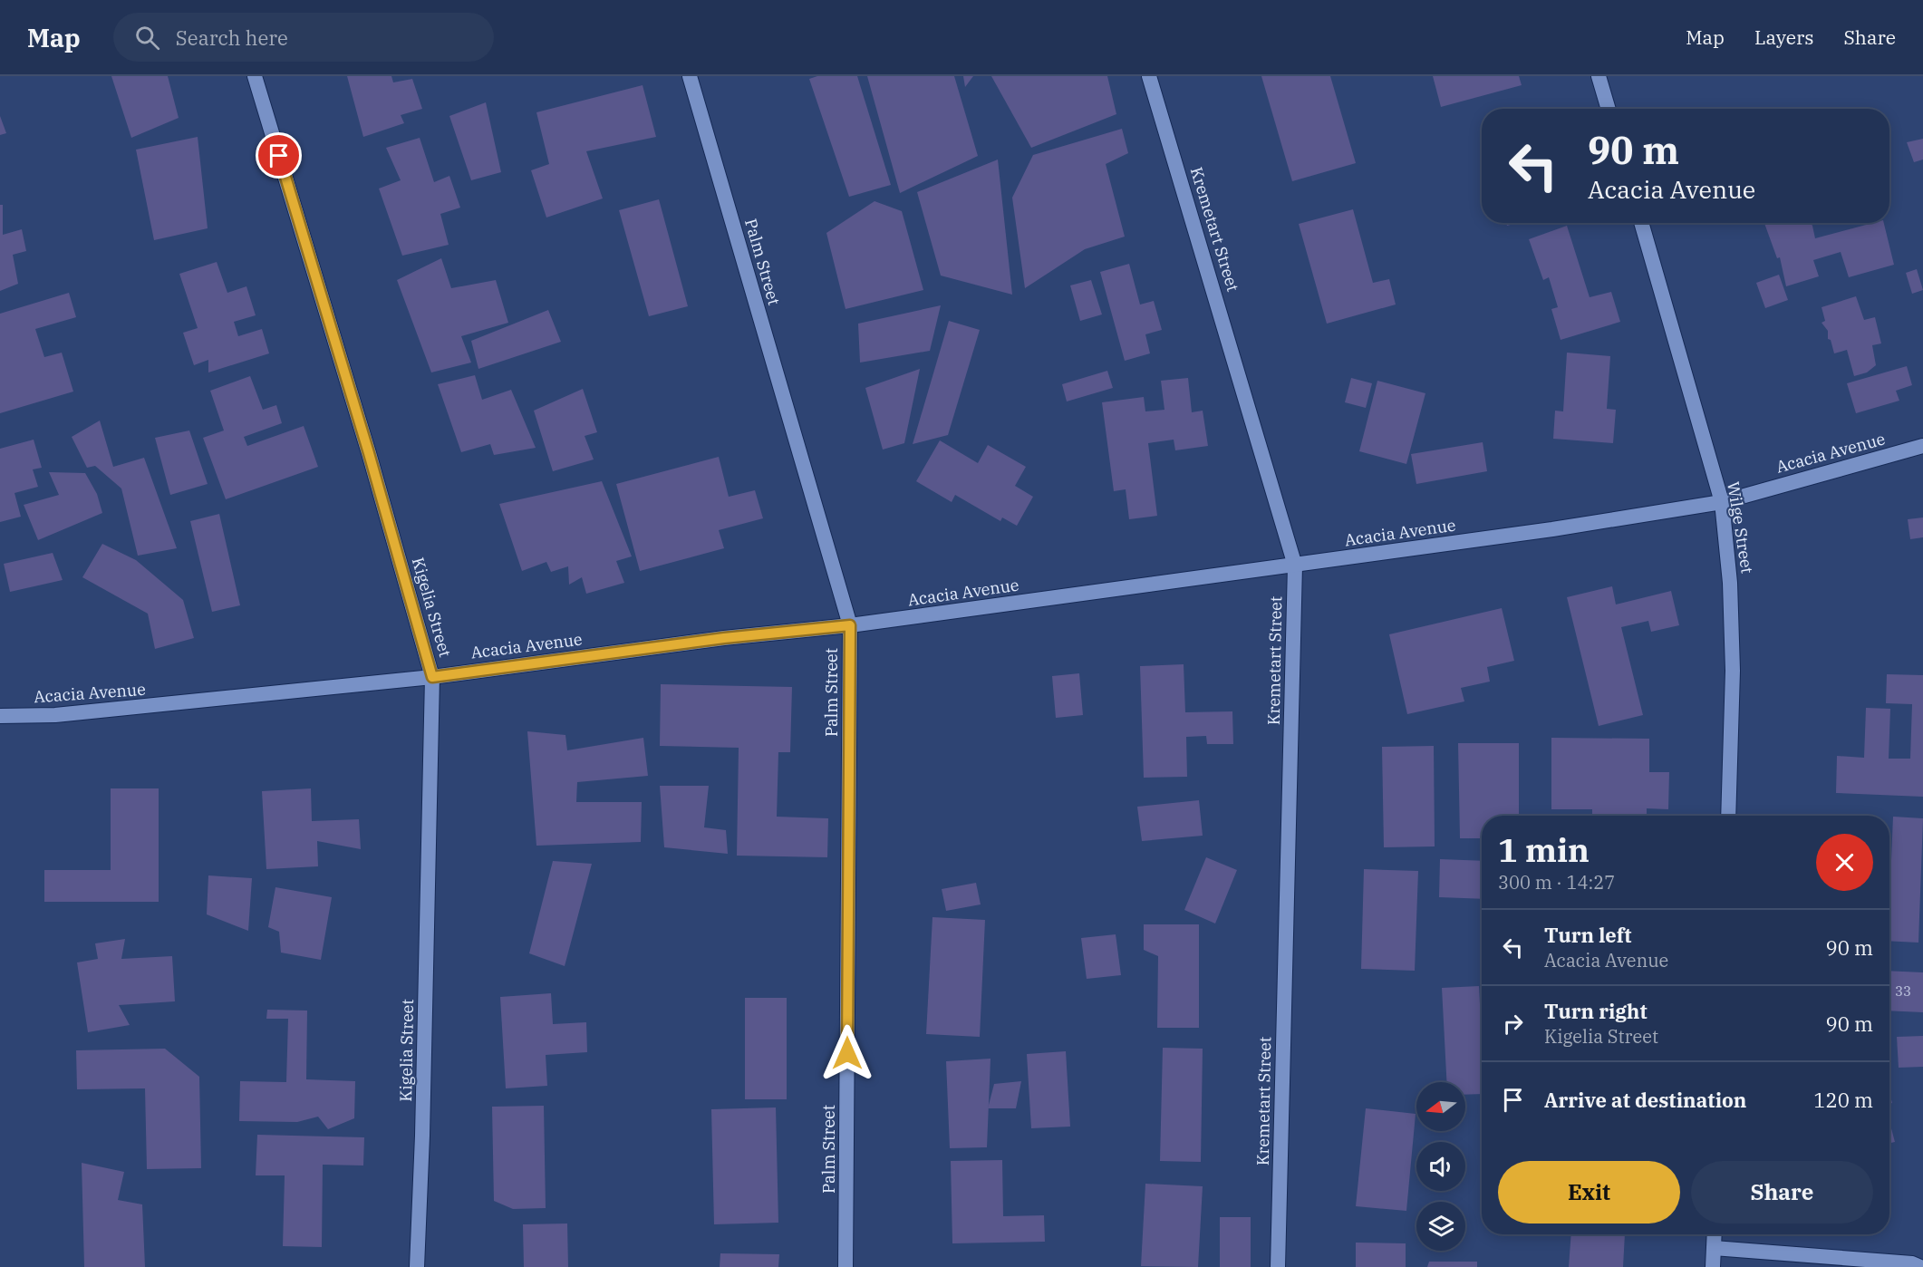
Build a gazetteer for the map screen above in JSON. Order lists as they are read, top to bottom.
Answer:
{
  "streets": {
    "street": [
      "Kremetart Street",
      "Palm Street",
      "Acacia Avenue",
      "Wilge Street",
      "Kigelia Street"
    ]
  },
  "crossings": [
    ["Kremetart Street", "Acacia Avenue"],
    ["Palm Street", "Acacia Avenue"],
    ["Acacia Avenue", "Wilge Street"],
    ["Acacia Avenue", "Kigelia Street"]
  ],
  "house_numbers": ["33"],
  "north": "left",
  "page": {
    "header": "Map",
    "search": "Search here",
    "nav": ["Map", "Layers", "Share"],
    "turn": ["90 m", "Acacia Avenue"],
    "heading": ["1 min", "300 m · 14:27"],
    "list": [
      {
        "name": "Turn left",
        "note": "Acacia Avenue",
        "value": "90 m"
      },
      {
        "name": "Turn right",
        "note": "Kigelia Street",
        "value": "90 m"
      },
      {
        "name": "Arrive at destination",
        "value": "120 m"
      }
    ],
    "buttons": ["Exit", "Share"]
  }
}
